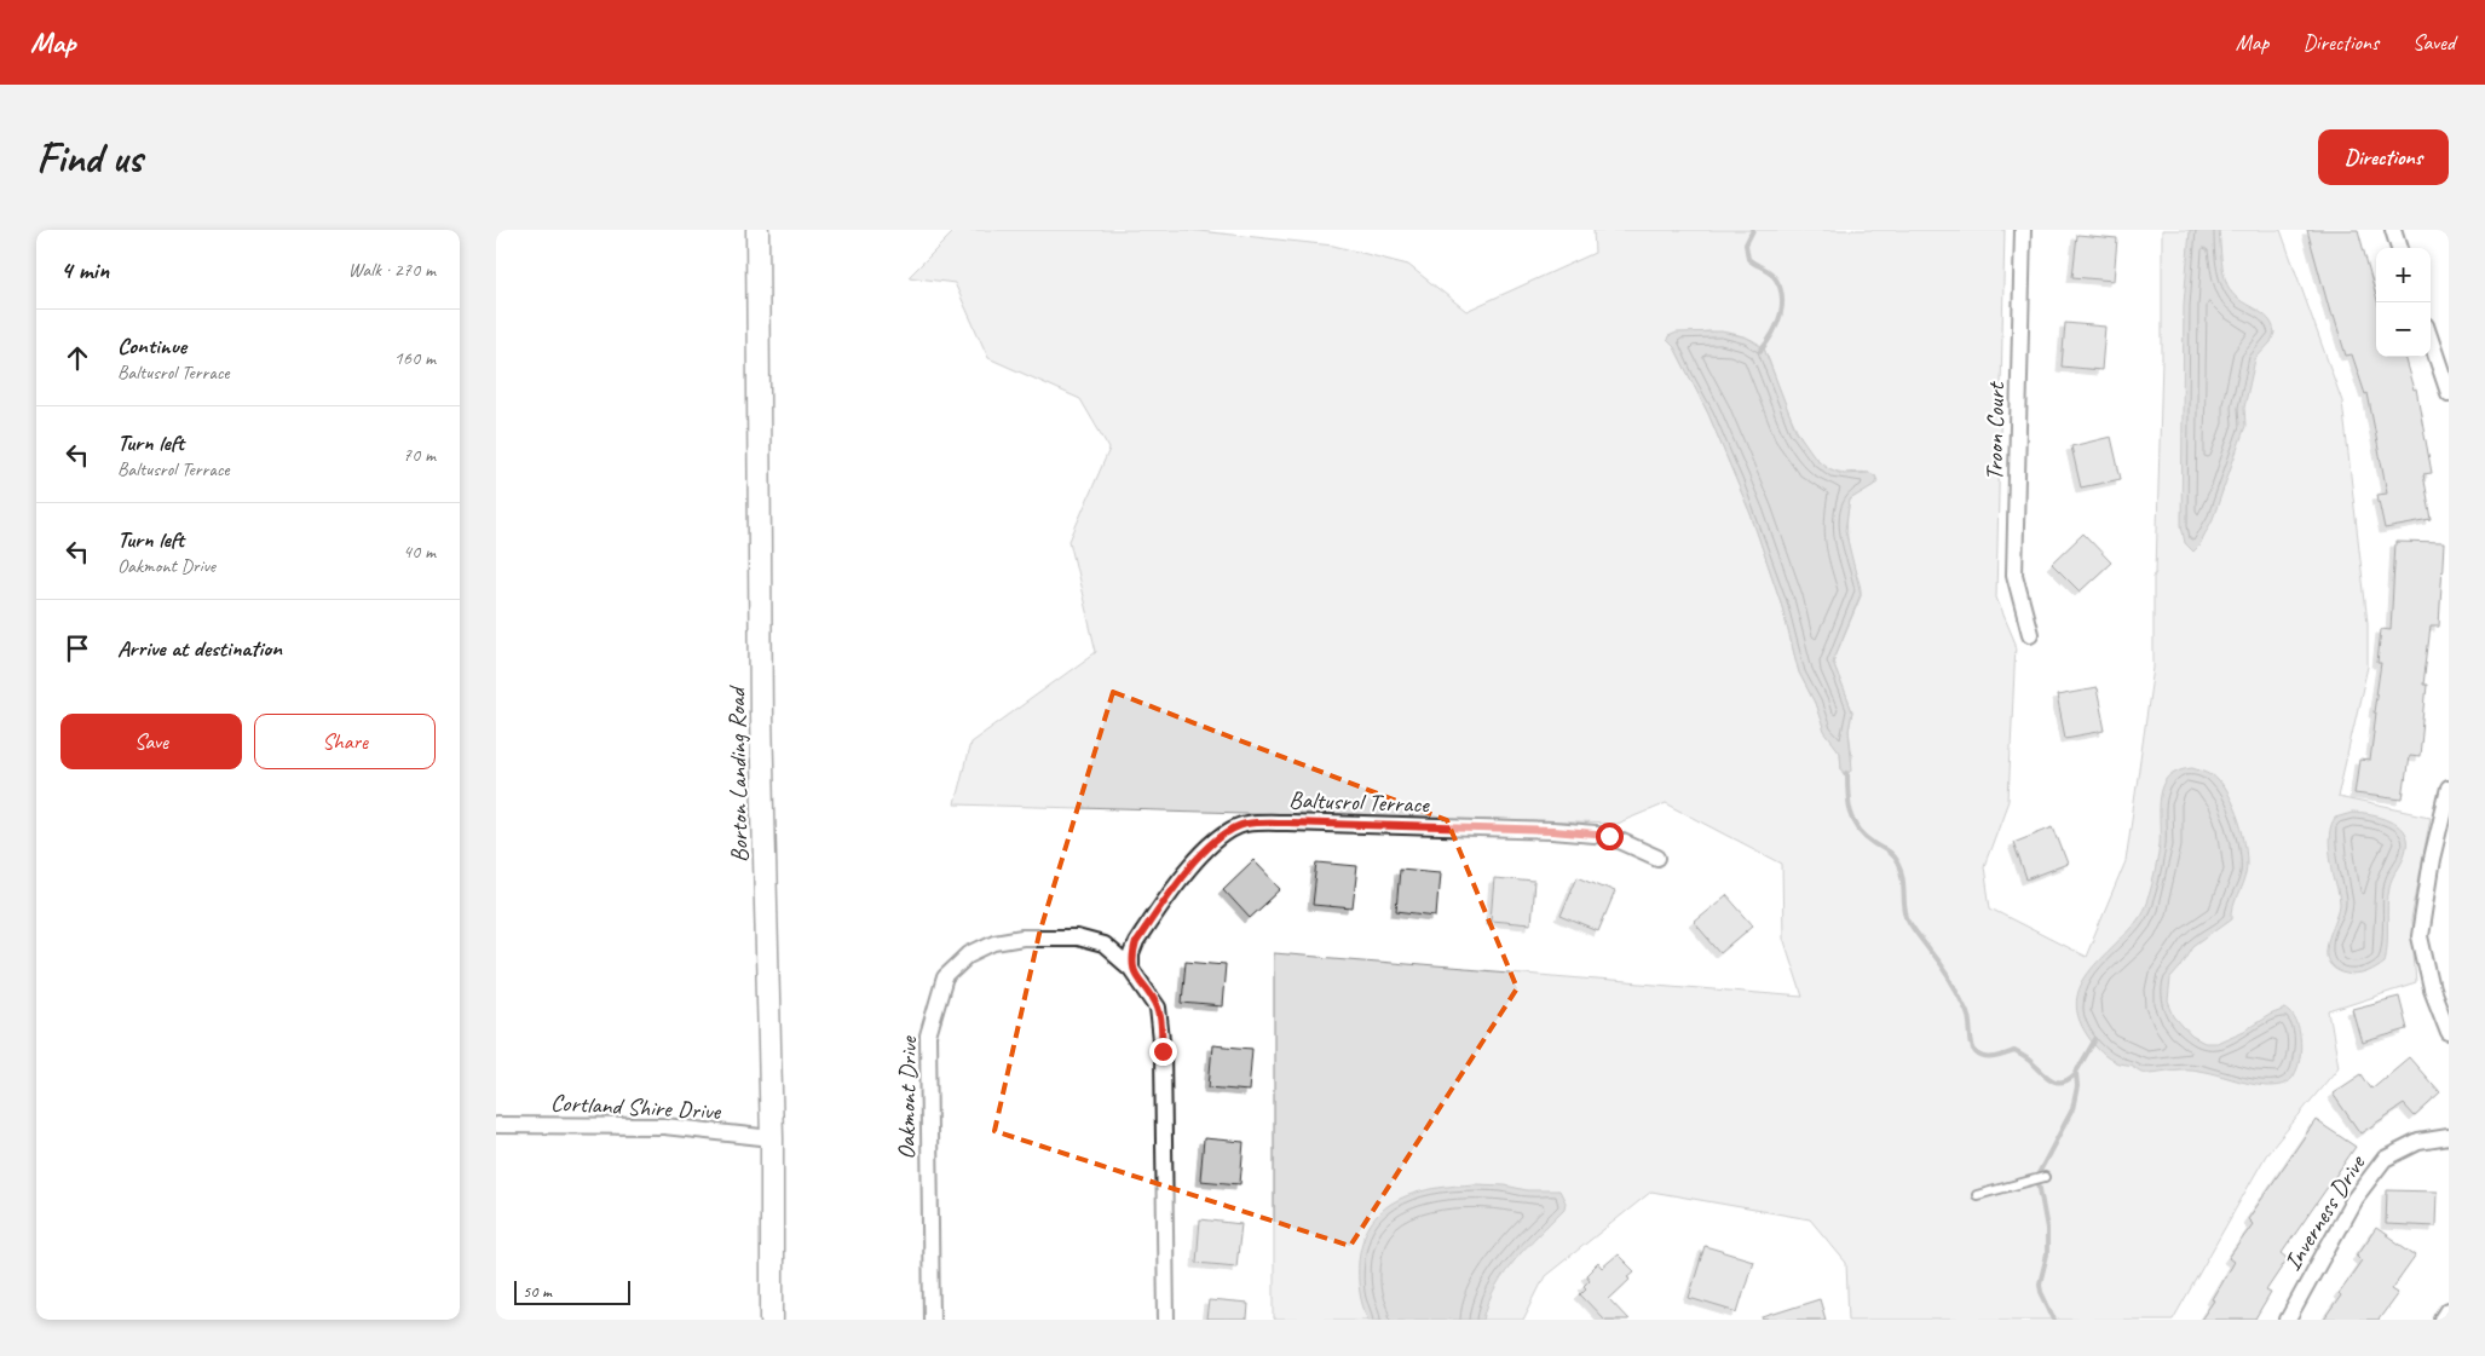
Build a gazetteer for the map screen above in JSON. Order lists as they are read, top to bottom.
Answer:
{
  "streets": {
    "street": [
      "Troon Court",
      "Borton Landing Road",
      "Baltusrol Terrace",
      "Oakmont Drive",
      "Cortland Shire Drive",
      "Inverness Drive"
    ]
  },
  "crossings": [
    ["Borton Landing Road", "Cortland Shire Drive"],
    ["Baltusrol Terrace", "Oakmont Drive"]
  ],
  "scale_bar": "50 m",
  "page": {
    "header": "Map",
    "nav": ["Map", "Directions", "Saved"],
    "buttons": [
      "Directions",
      ["Save", "Share"]
    ],
    "title": "Find us",
    "heading": ["4 min", "Walk · 270 m"],
    "map_buttons": ["+", "−"],
    "list": [
      ["Continue", "Baltusrol Terrace", "160 m"],
      ["Turn left", "Baltusrol Terrace", "70 m"],
      ["Turn left", "Oakmont Drive", "40 m"],
      "Arrive at destination"
    ],
    "scale": "50 m"
  }
}
